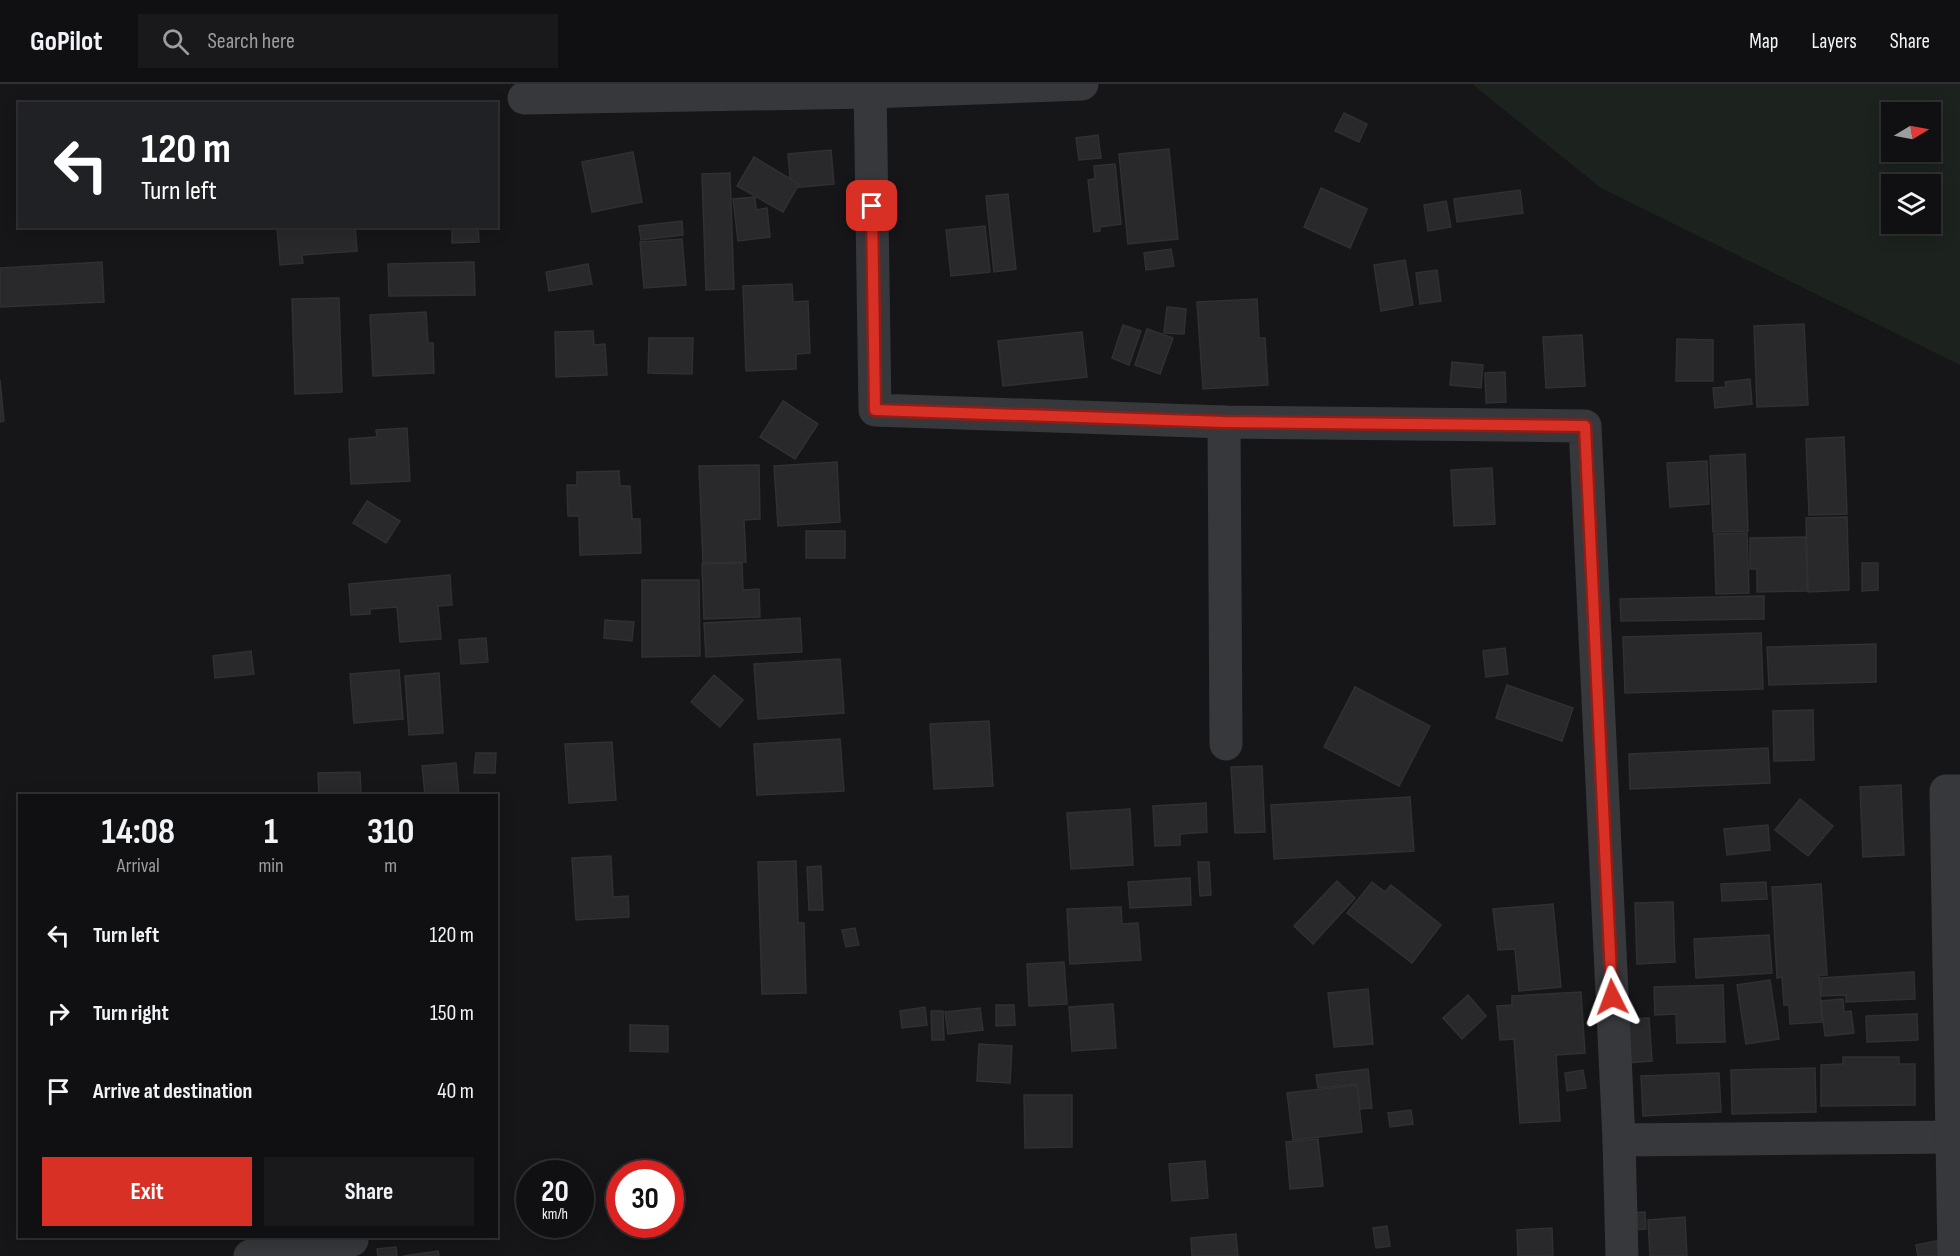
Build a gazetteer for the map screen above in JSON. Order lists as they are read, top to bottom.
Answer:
{
  "north": "right",
  "page": {
    "header": "GoPilot",
    "search": "Search here",
    "nav": ["Map", "Layers", "Share"],
    "turn": ["120 m", "Turn left"],
    "eta": [
      "14:08",
      "Arrival",
      "1",
      "min",
      "310",
      "m"
    ],
    "list": [
      {
        "name": "Turn left",
        "value": "120 m"
      },
      {
        "name": "Turn right",
        "value": "150 m"
      },
      {
        "name": "Arrive at destination",
        "value": "40 m"
      }
    ],
    "buttons": ["Exit", "Share"],
    "speed": "20 km/h",
    "limit": "30"
  }
}
